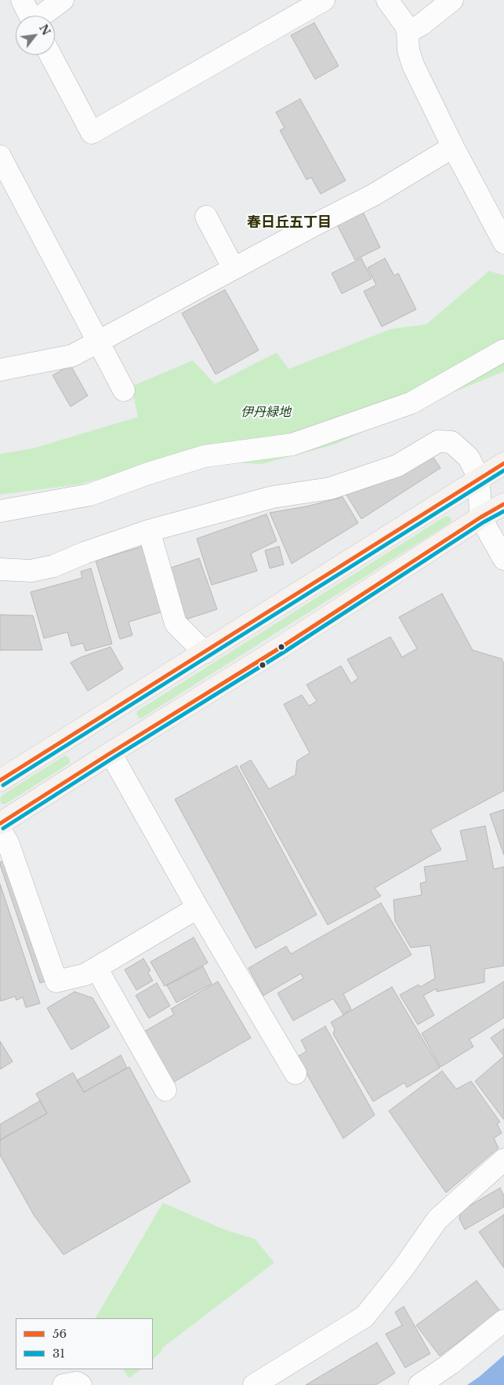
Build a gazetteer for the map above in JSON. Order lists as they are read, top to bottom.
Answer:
{
  "districts": ["春日丘五丁目"],
  "parks": ["伊丹緑地"],
  "lines": ["transit line 56", "transit line 31"],
  "legend": ["56", "31"],
  "north": "top right"
}
